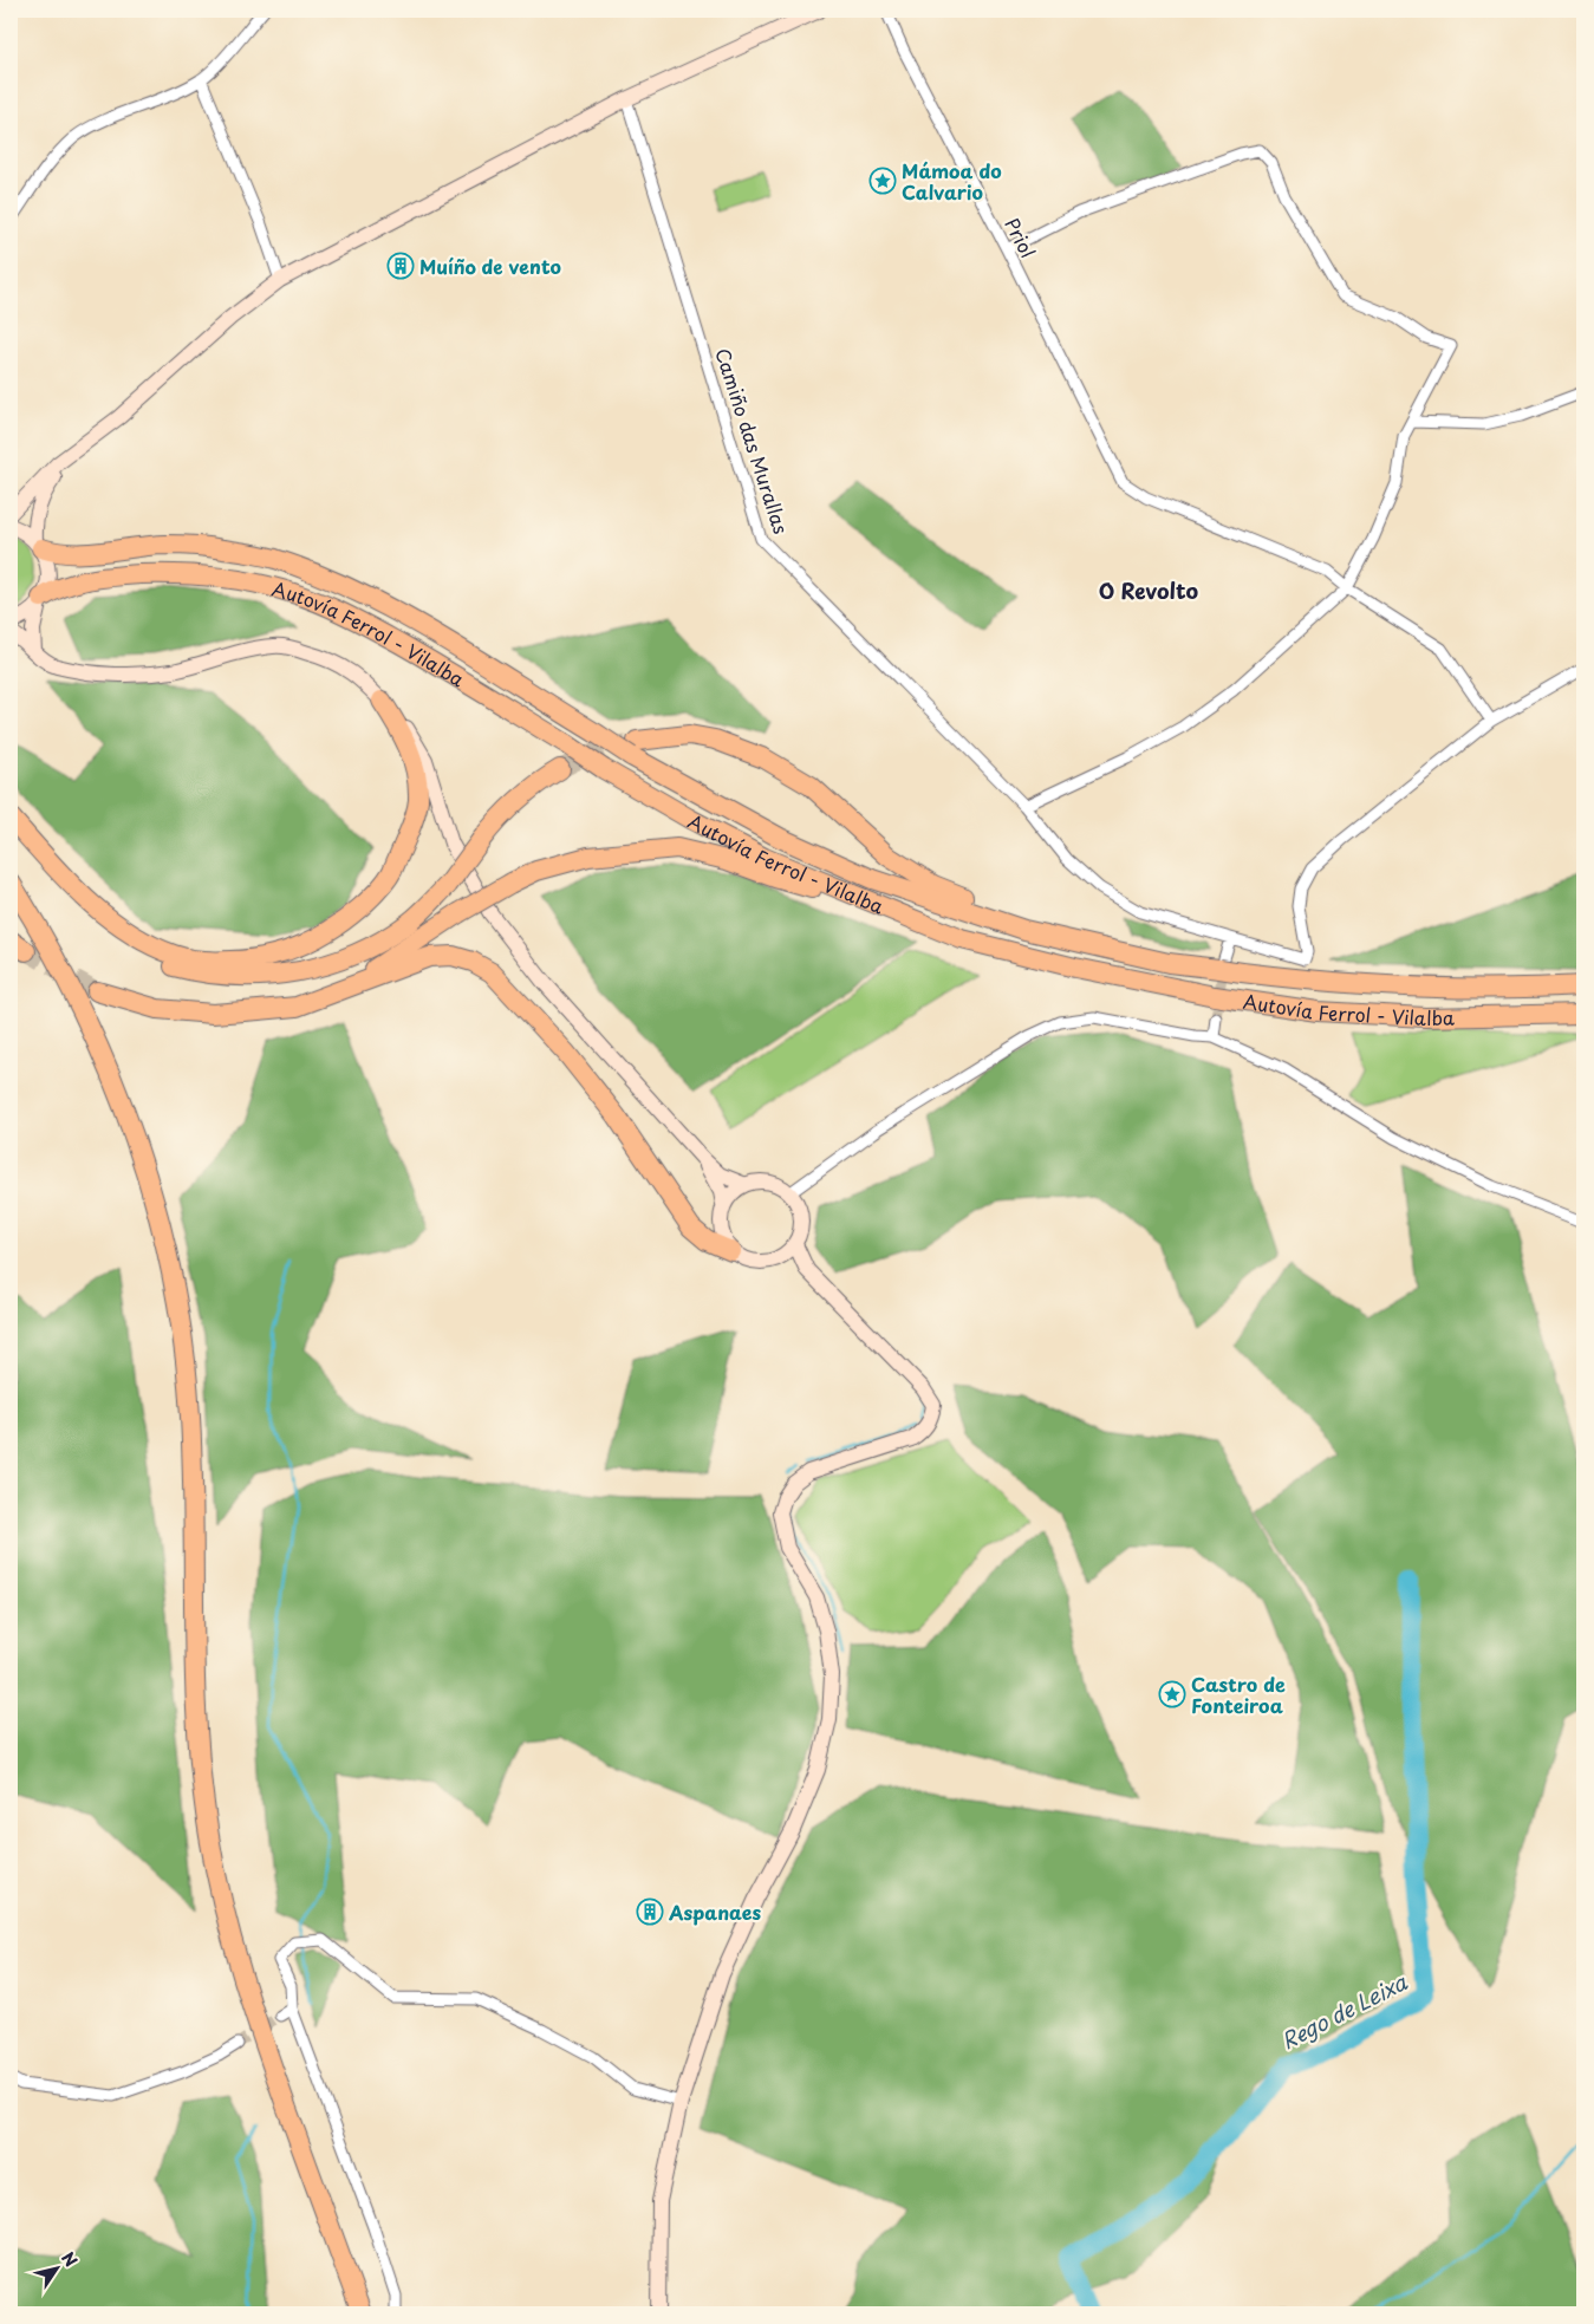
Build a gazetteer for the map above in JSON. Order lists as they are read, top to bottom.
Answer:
{
  "streets": {
    "highway": ["Autovía Ferrol - Vilalba"],
    "street": ["Priol", "Camiño das Murallas"]
  },
  "districts": ["O Revolto"],
  "water": ["Rego de Leixa"],
  "places": {
    "place": ["Mámoa do Calvario", "Castro de Fonteiroa"],
    "building": ["Muíño de vento", "Aspanaes"]
  },
  "north": "top right"
}
